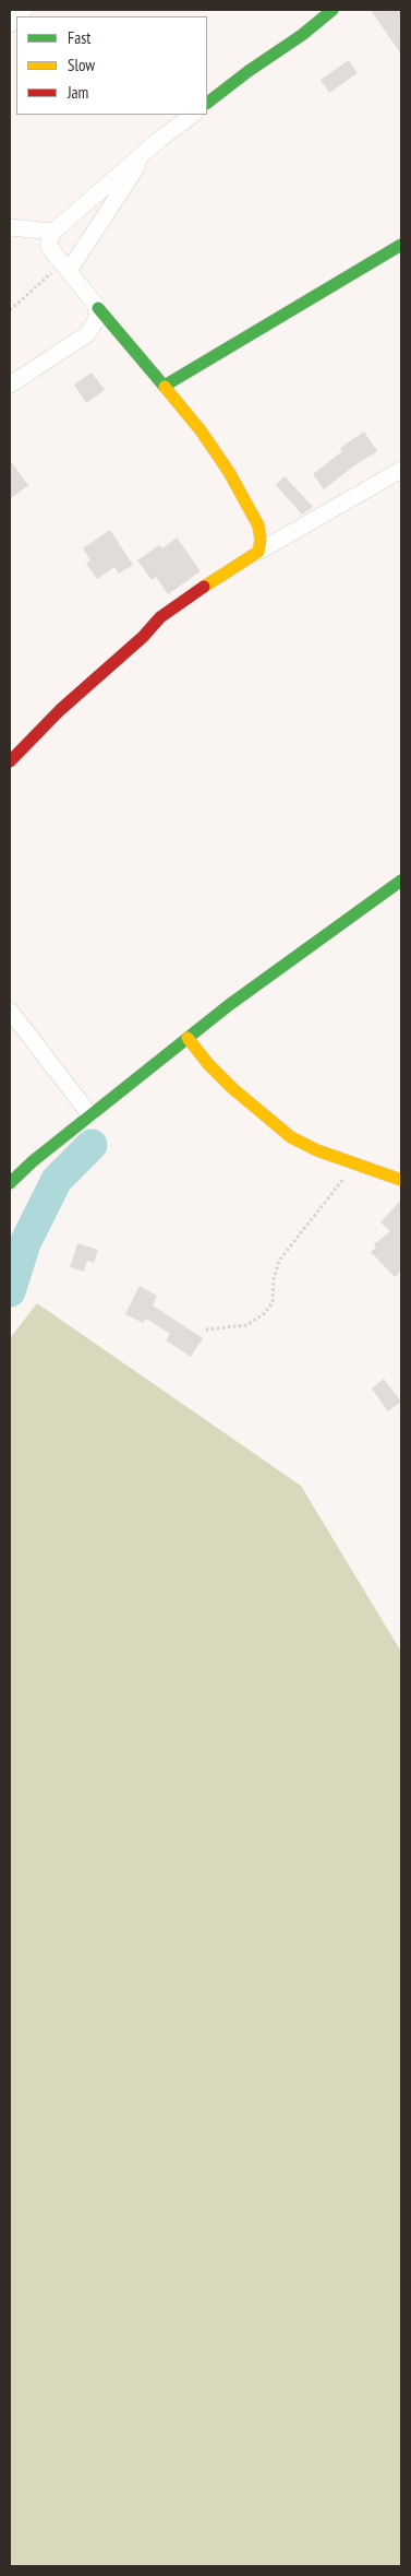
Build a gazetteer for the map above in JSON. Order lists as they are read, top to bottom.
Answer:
{
  "legend": ["Fast", "Slow", "Jam"]
}
